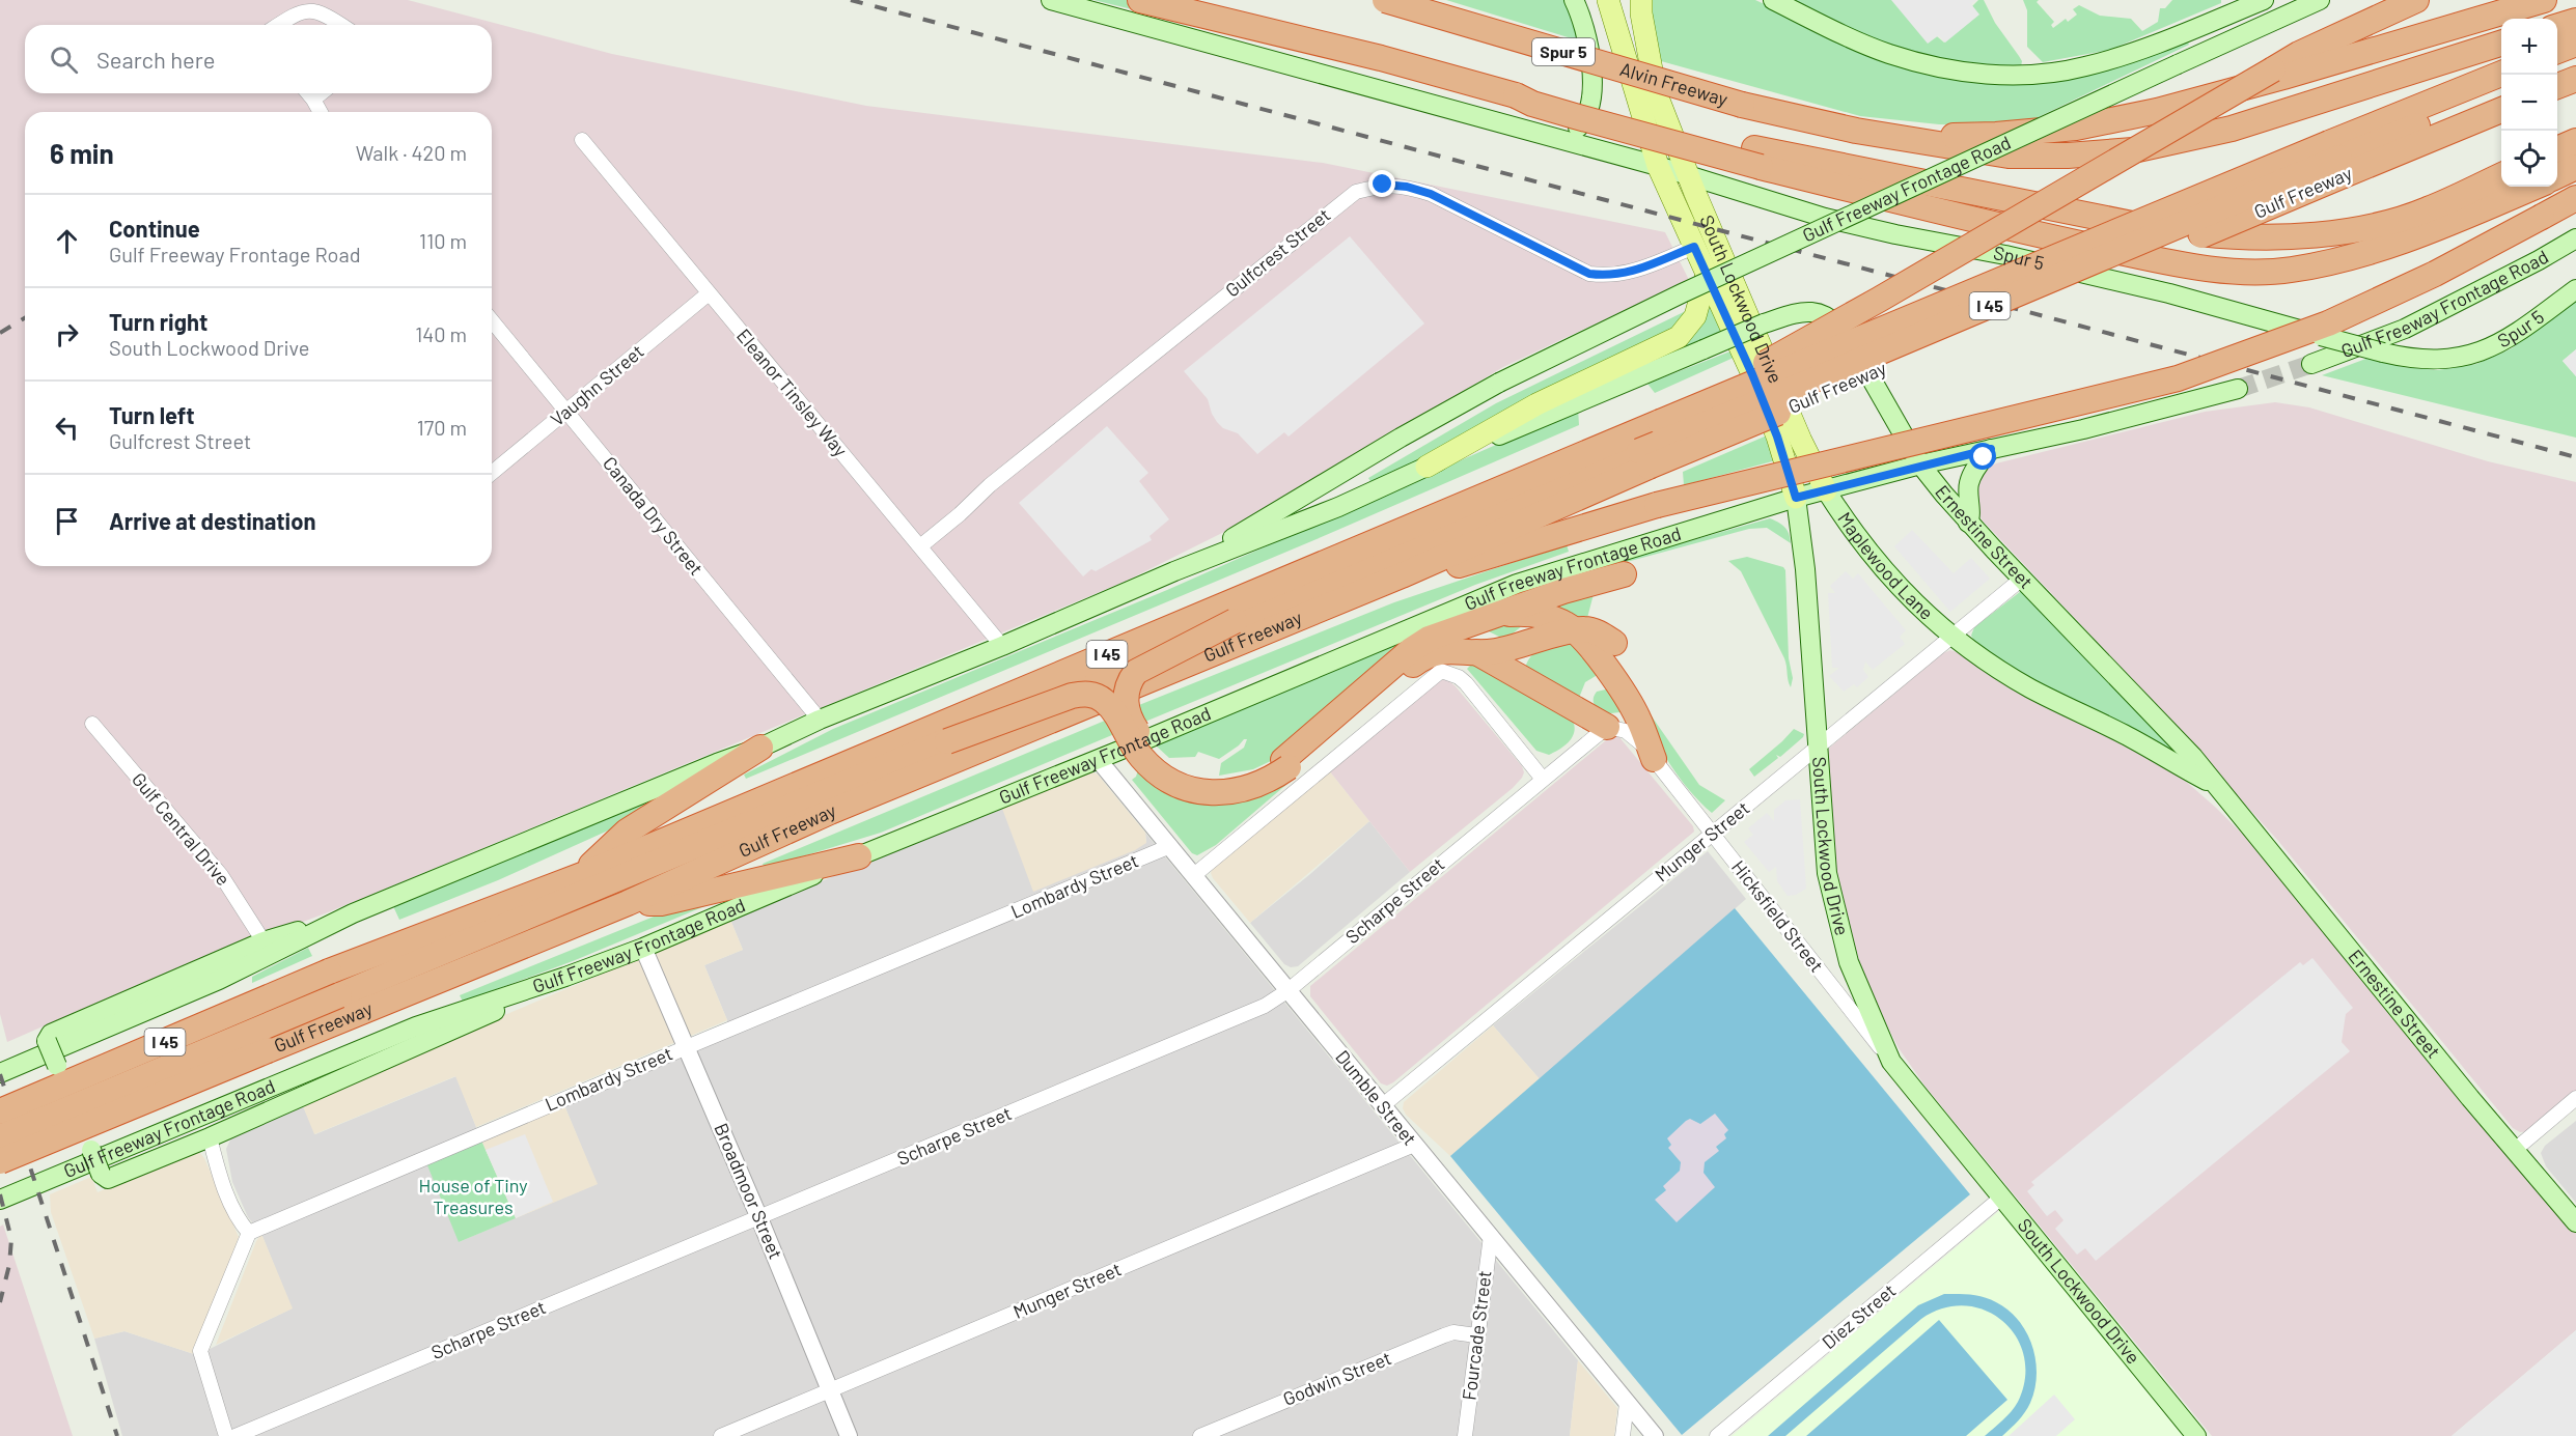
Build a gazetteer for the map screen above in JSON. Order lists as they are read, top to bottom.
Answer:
{
  "streets": {
    "highway": [
      "Spur 5",
      "Alvin Freeway",
      "Gulf Freeway",
      "I 45"
    ],
    "main road": [
      "Gulf Freeway Frontage Road",
      "South Lockwood Drive",
      "Ernestine Street",
      "Maplewood Lane"
    ],
    "street": [
      "Gulfcrest Street",
      "Vaughn Street",
      "Eleanor Tinsley Way",
      "Canada Dry Street",
      "Gulf Central Drive",
      "Munger Street",
      "Lombardy Street",
      "Scharpe Street",
      "Hicksfield Street",
      "Dumble Street",
      "Broadmoor Street",
      "Diez Street",
      "Fourcade Street",
      "Godwin Street"
    ]
  },
  "crossings": [
    ["Spur 5", "South Lockwood Drive"],
    ["Gulf Freeway Frontage Road", "South Lockwood Drive"],
    ["Gulf Freeway Frontage Road", "Eleanor Tinsley Way"],
    ["Gulf Freeway Frontage Road", "Canada Dry Street"],
    ["Gulf Freeway Frontage Road", "Ernestine Street"],
    ["Gulf Freeway Frontage Road", "Maplewood Lane"],
    ["Gulf Freeway Frontage Road", "Dumble Street"],
    ["Gulf Freeway Frontage Road", "Broadmoor Street"],
    ["Gulfcrest Street", "South Lockwood Drive"],
    ["Gulfcrest Street", "Eleanor Tinsley Way"],
    ["South Lockwood Drive", "Maplewood Lane"],
    ["South Lockwood Drive", "Munger Street"],
    ["South Lockwood Drive", "Hicksfield Street"],
    ["South Lockwood Drive", "Diez Street"],
    ["Vaughn Street", "Eleanor Tinsley Way"],
    ["Vaughn Street", "Canada Dry Street"],
    ["Ernestine Street", "Maplewood Lane"],
    ["Ernestine Street", "Munger Street"],
    ["Maplewood Lane", "Munger Street"],
    ["Munger Street", "Hicksfield Street"],
    ["Munger Street", "Dumble Street"],
    ["Munger Street", "Broadmoor Street"],
    ["Lombardy Street", "Dumble Street"],
    ["Lombardy Street", "Broadmoor Street"],
    ["Scharpe Street", "Hicksfield Street"],
    ["Scharpe Street", "Dumble Street"],
    ["Scharpe Street", "Broadmoor Street"],
    ["Dumble Street", "Fourcade Street"],
    ["Fourcade Street", "Godwin Street"]
  ],
  "parks": ["House of Tiny Treasures"],
  "page": {
    "map_buttons": ["+", "−"],
    "search": "Search here",
    "heading": ["6 min", "Walk · 420 m"],
    "list": [
      ["Continue", "Gulf Freeway Frontage Road", "110 m"],
      ["Turn right", "South Lockwood Drive", "140 m"],
      ["Turn left", "Gulfcrest Street", "170 m"],
      "Arrive at destination"
    ]
  }
}
